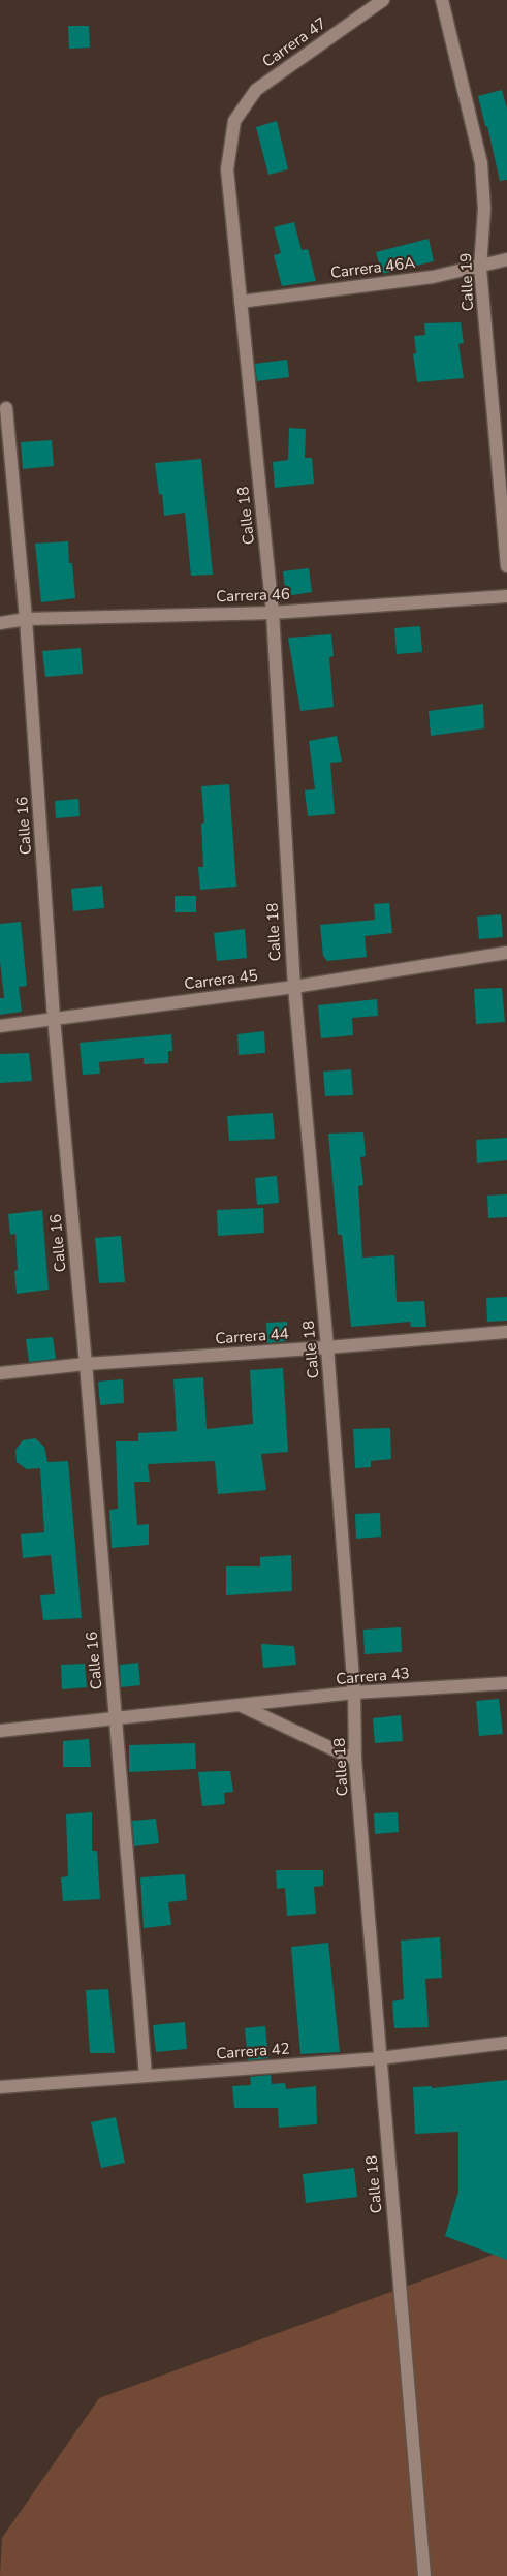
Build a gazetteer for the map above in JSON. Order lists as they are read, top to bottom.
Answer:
{
  "streets": {
    "street": [
      "Carrera 47",
      "Carrera 46A",
      "Calle 19",
      "Calle 18",
      "Carrera 46",
      "Calle 16",
      "Carrera 45",
      "Carrera 44",
      "Carrera 43",
      "Carrera 42"
    ]
  },
  "crossings": [
    ["Carrera 47", "Calle 18"],
    ["Carrera 46A", "Calle 19"],
    ["Carrera 46A", "Calle 18"],
    ["Calle 18", "Carrera 46"],
    ["Calle 18", "Carrera 45"],
    ["Calle 18", "Carrera 44"],
    ["Calle 18", "Carrera 43"],
    ["Calle 18", "Carrera 42"],
    ["Carrera 46", "Calle 16"],
    ["Calle 16", "Carrera 45"],
    ["Calle 16", "Carrera 44"],
    ["Calle 16", "Carrera 43"],
    ["Calle 16", "Carrera 42"]
  ]
}
